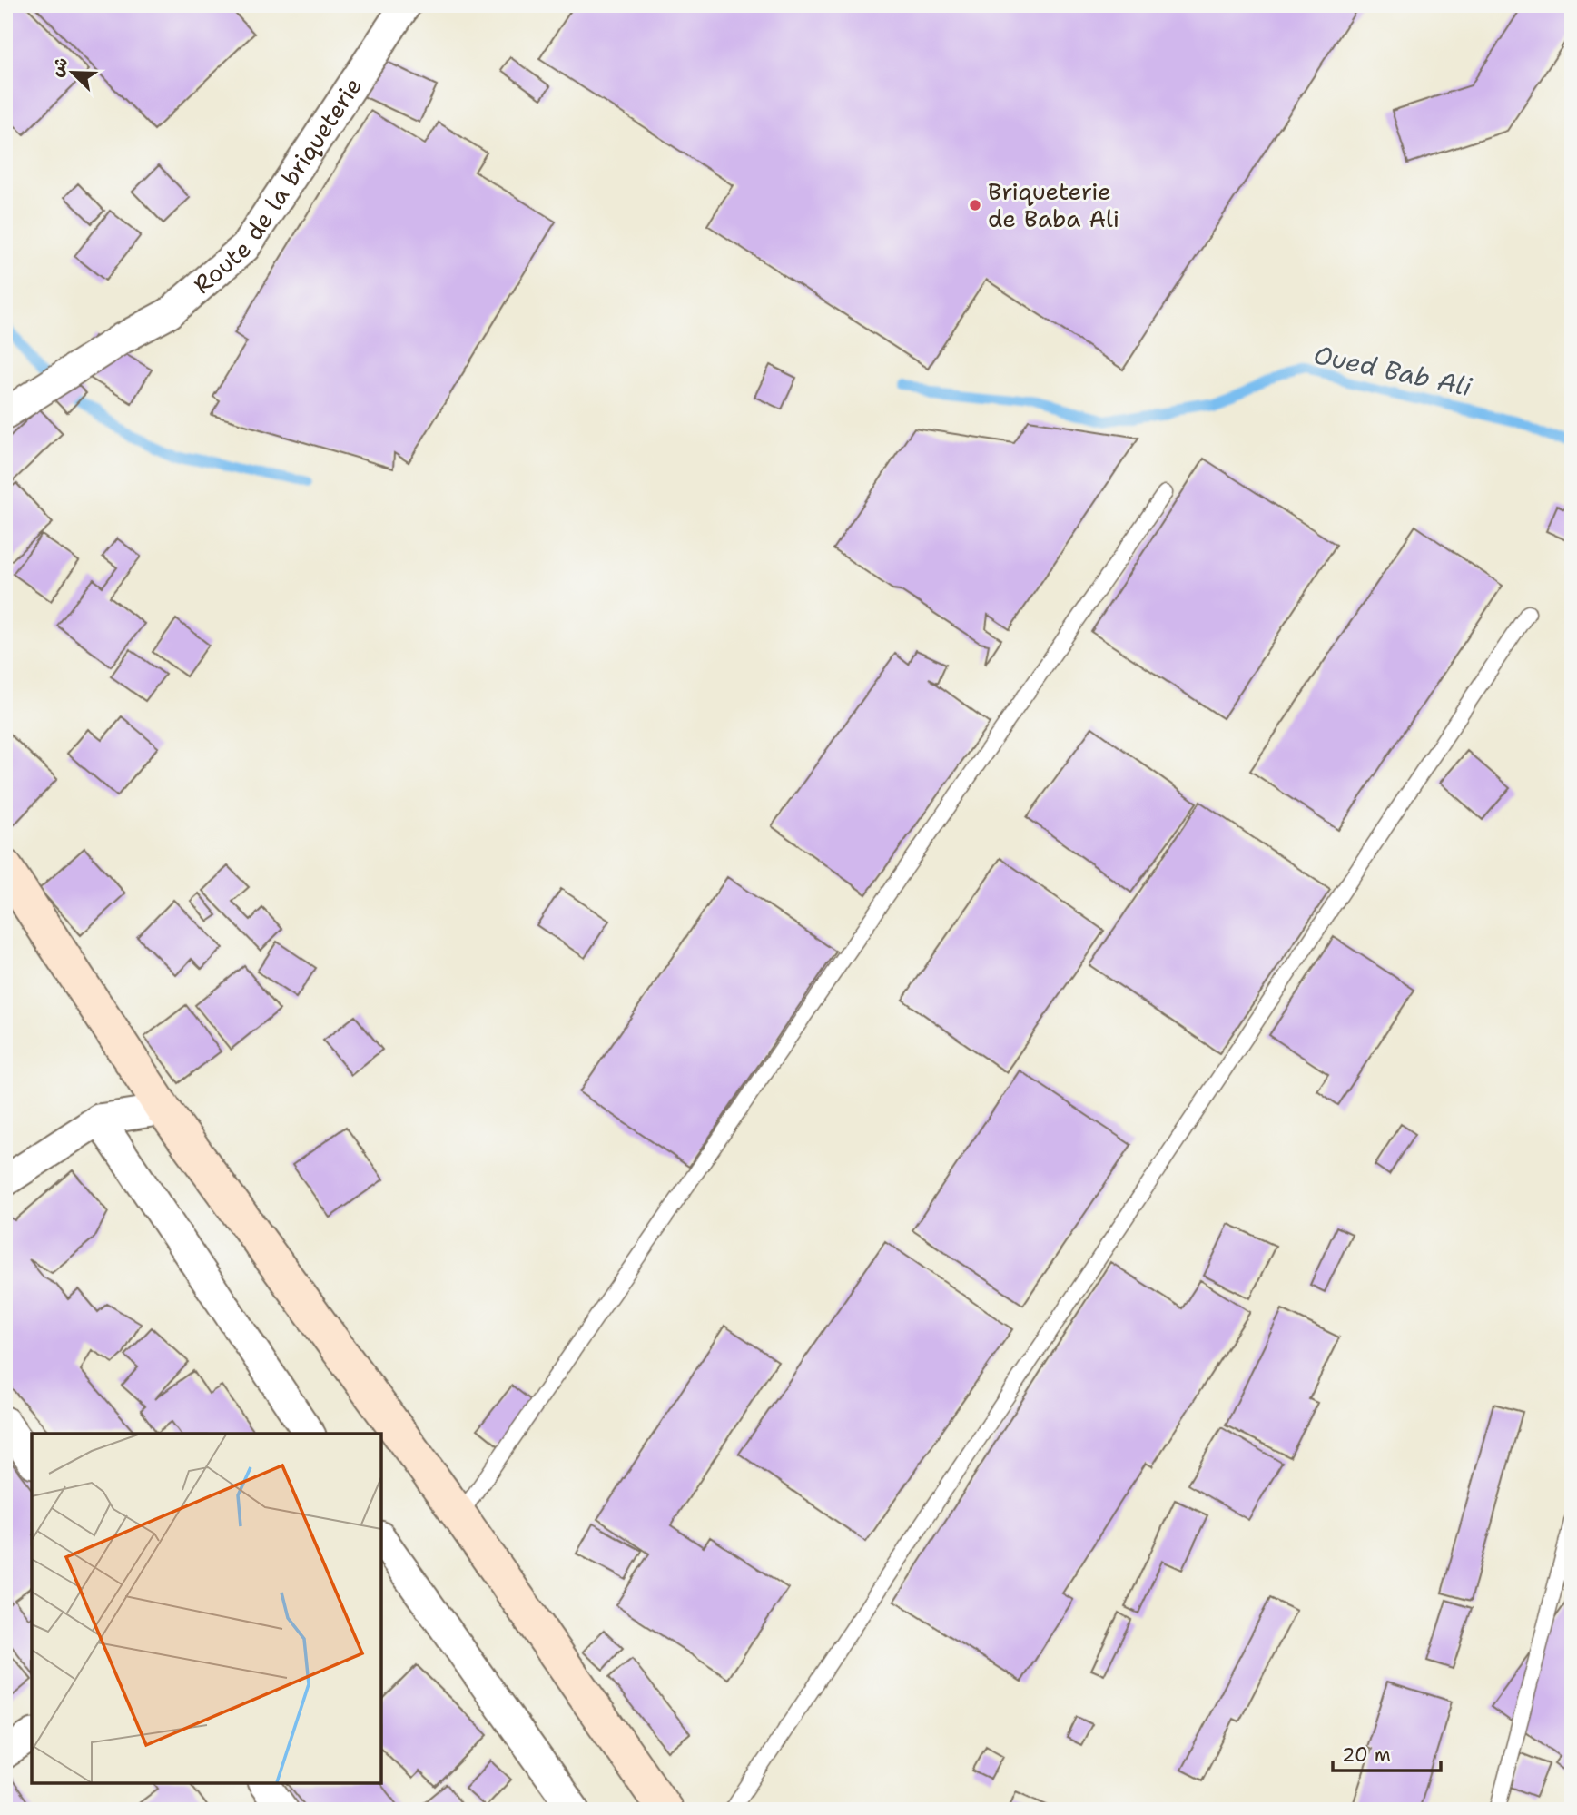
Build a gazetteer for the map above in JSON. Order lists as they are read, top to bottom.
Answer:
{
  "streets": {
    "street": ["Route de la briqueterie"]
  },
  "water": ["Oued Bab Ali"],
  "places": ["Briqueterie de Baba Ali"],
  "scale_bar": "20 m",
  "north": "top left"
}
